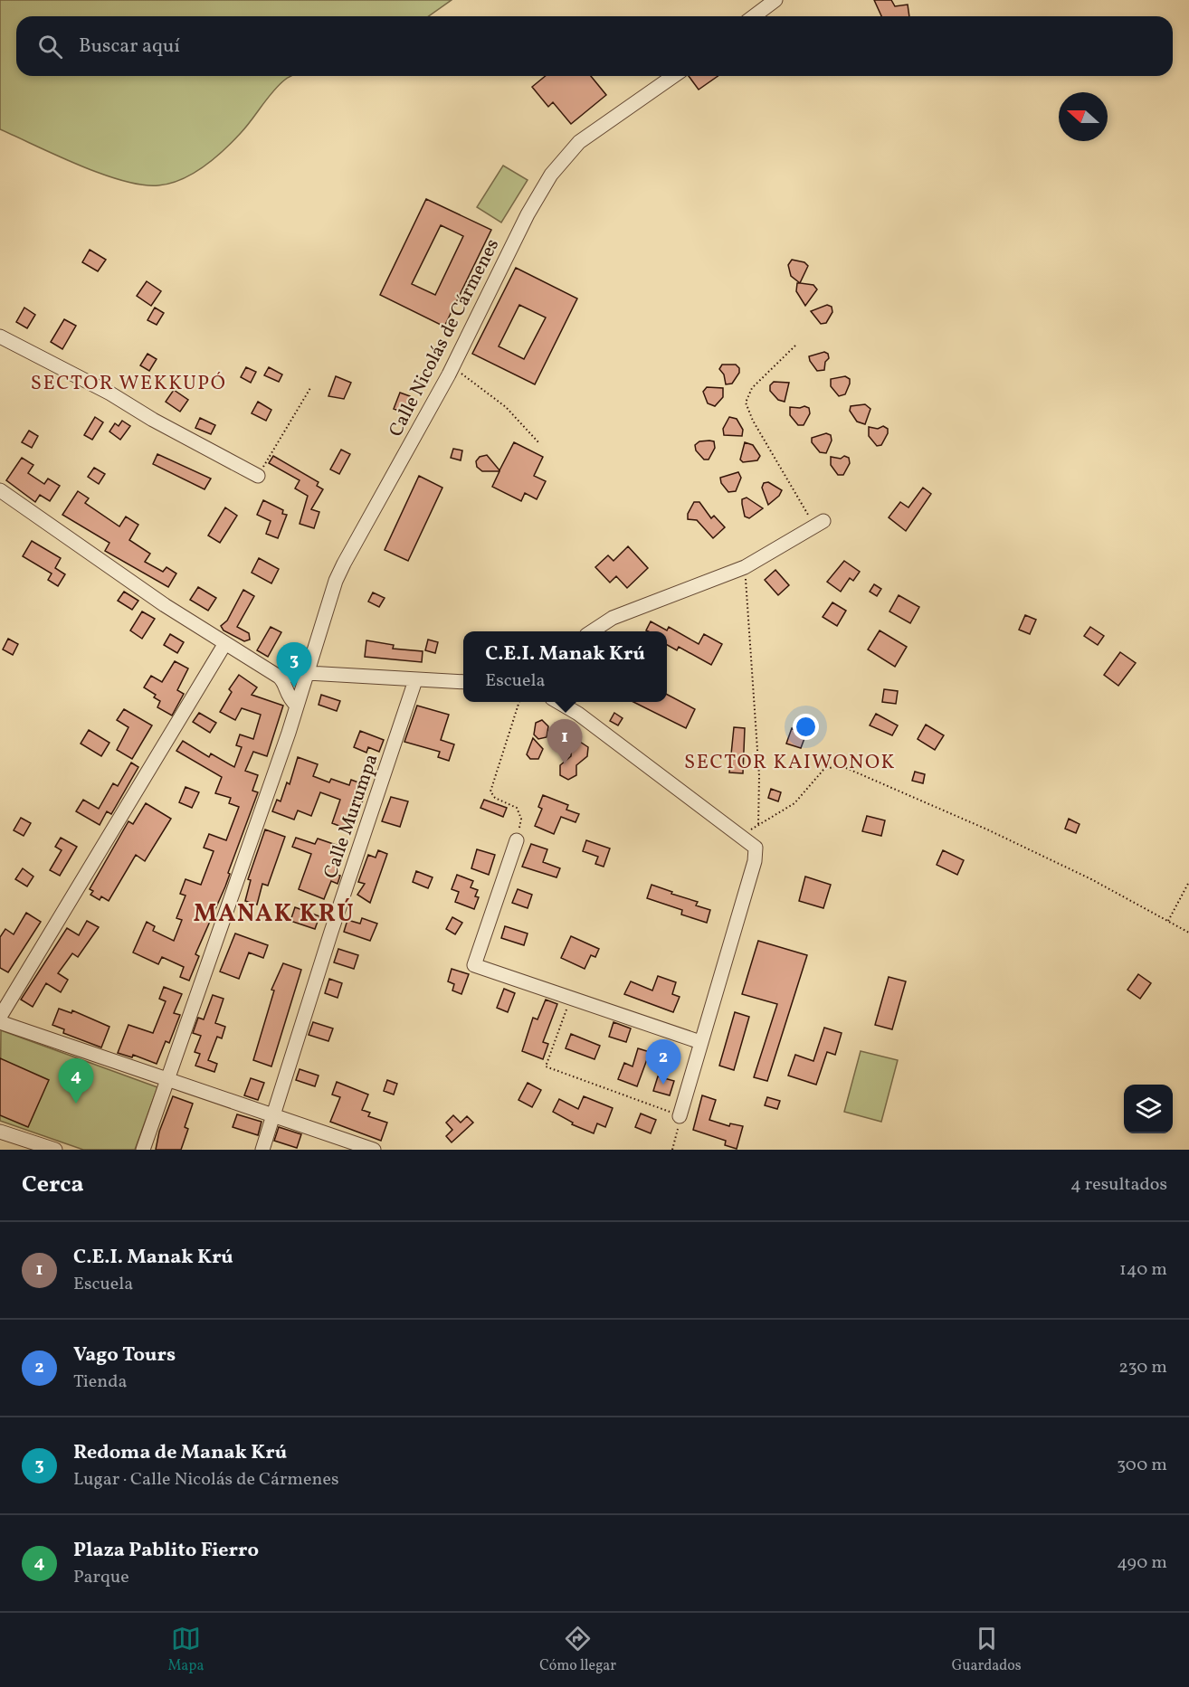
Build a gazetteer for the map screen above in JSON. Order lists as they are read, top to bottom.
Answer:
{
  "streets": {
    "street": ["Calle Nicolás de Cármenes", "Calle Murumpa"]
  },
  "districts": ["SECTOR WEKKUPÓ", "SECTOR KAIWONOK", "MANAK KRÚ"],
  "north": "left",
  "page": {
    "search": "Buscar aquí",
    "popup": ["C.E.I. Manak Krú", "Escuela"],
    "pins": [
      "3",
      "1",
      "2",
      "4"
    ],
    "heading": ["Cerca", "4 resultados"],
    "list": [
      {
        "mark": "1",
        "name": "C.E.I. Manak Krú",
        "note": "Escuela",
        "value": "140 m"
      },
      {
        "mark": "2",
        "name": "Vago Tours",
        "note": "Tienda",
        "value": "230 m"
      },
      {
        "mark": "3",
        "name": "Redoma de Manak Krú",
        "note": "Lugar · Calle Nicolás de Cármenes",
        "value": "300 m"
      },
      {
        "mark": "4",
        "name": "Plaza Pablito Fierro",
        "note": "Parque",
        "value": "490 m"
      }
    ],
    "nav": ["Mapa", "Cómo llegar", "Guardados"]
  }
}
